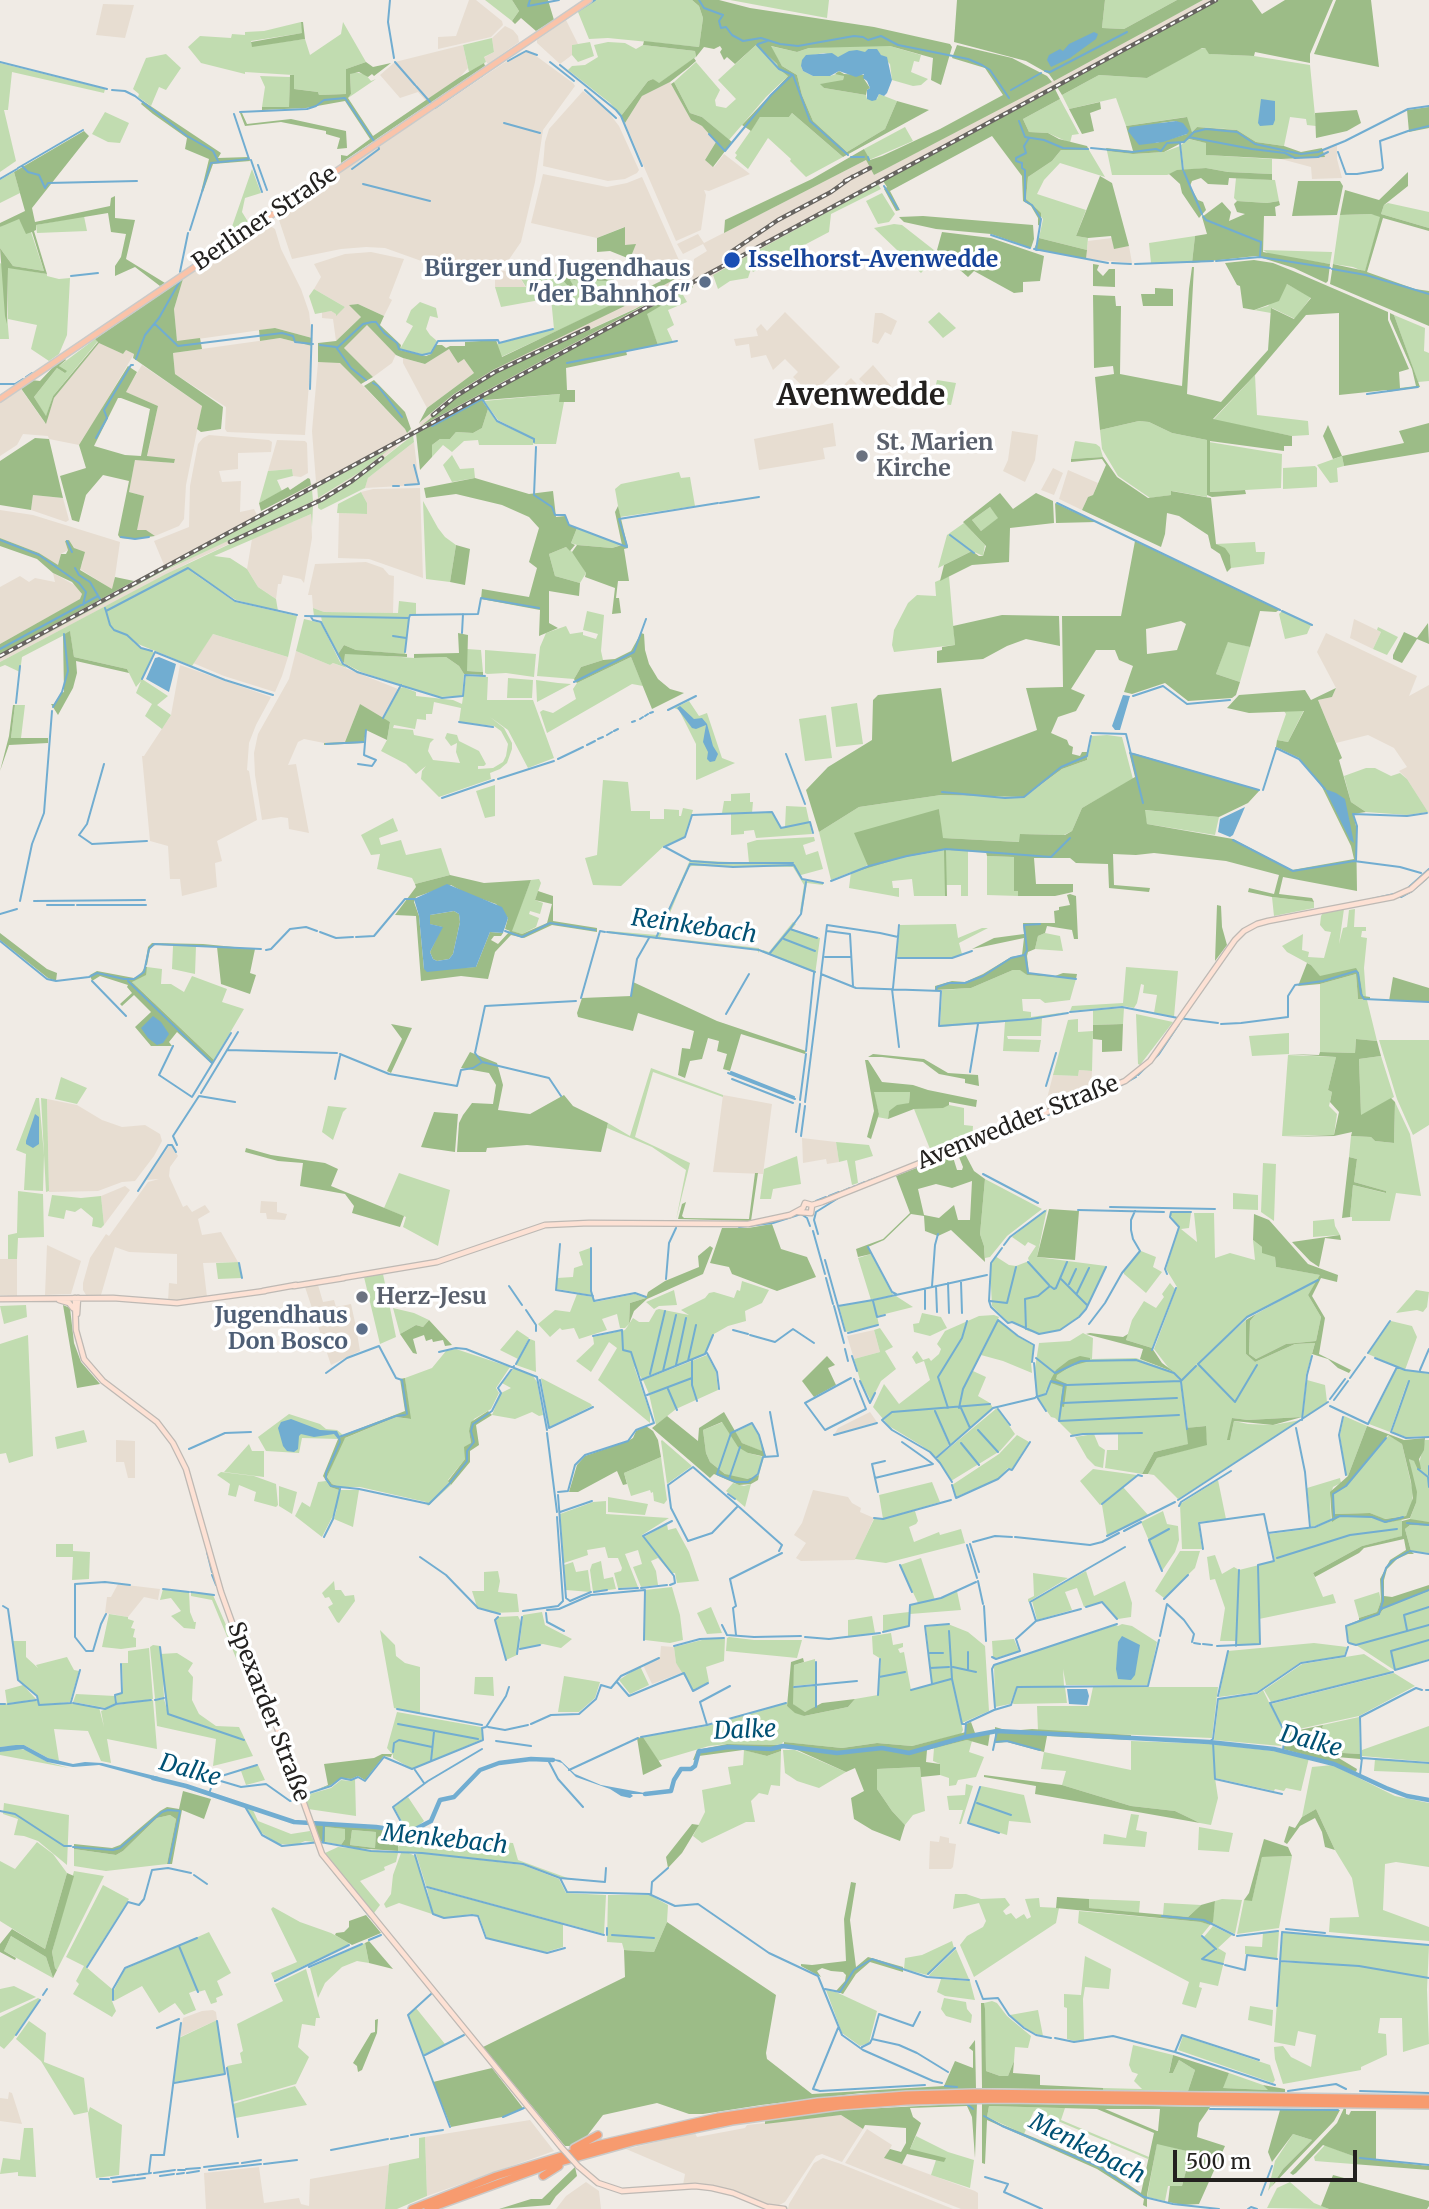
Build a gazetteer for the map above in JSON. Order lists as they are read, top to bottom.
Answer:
{
  "streets": {
    "main road": ["Berliner Straße", "Avenwedder Straße", "Spexarder Straße"]
  },
  "crossings": [
    ["Avenwedder Straße", "Spexarder Straße"]
  ],
  "districts": ["Avenwedde"],
  "water": ["Reinkebach", "Dalke", "Menkebach"],
  "places": [
    "Isselhorst-Avenwedde",
    "Bürger und Jugendhaus \"der Bahnhof\"",
    "St. Marien Kirche",
    "Herz-Jesu",
    "Jugendhaus Don Bosco"
  ],
  "scale_bar": "500 m"
}
